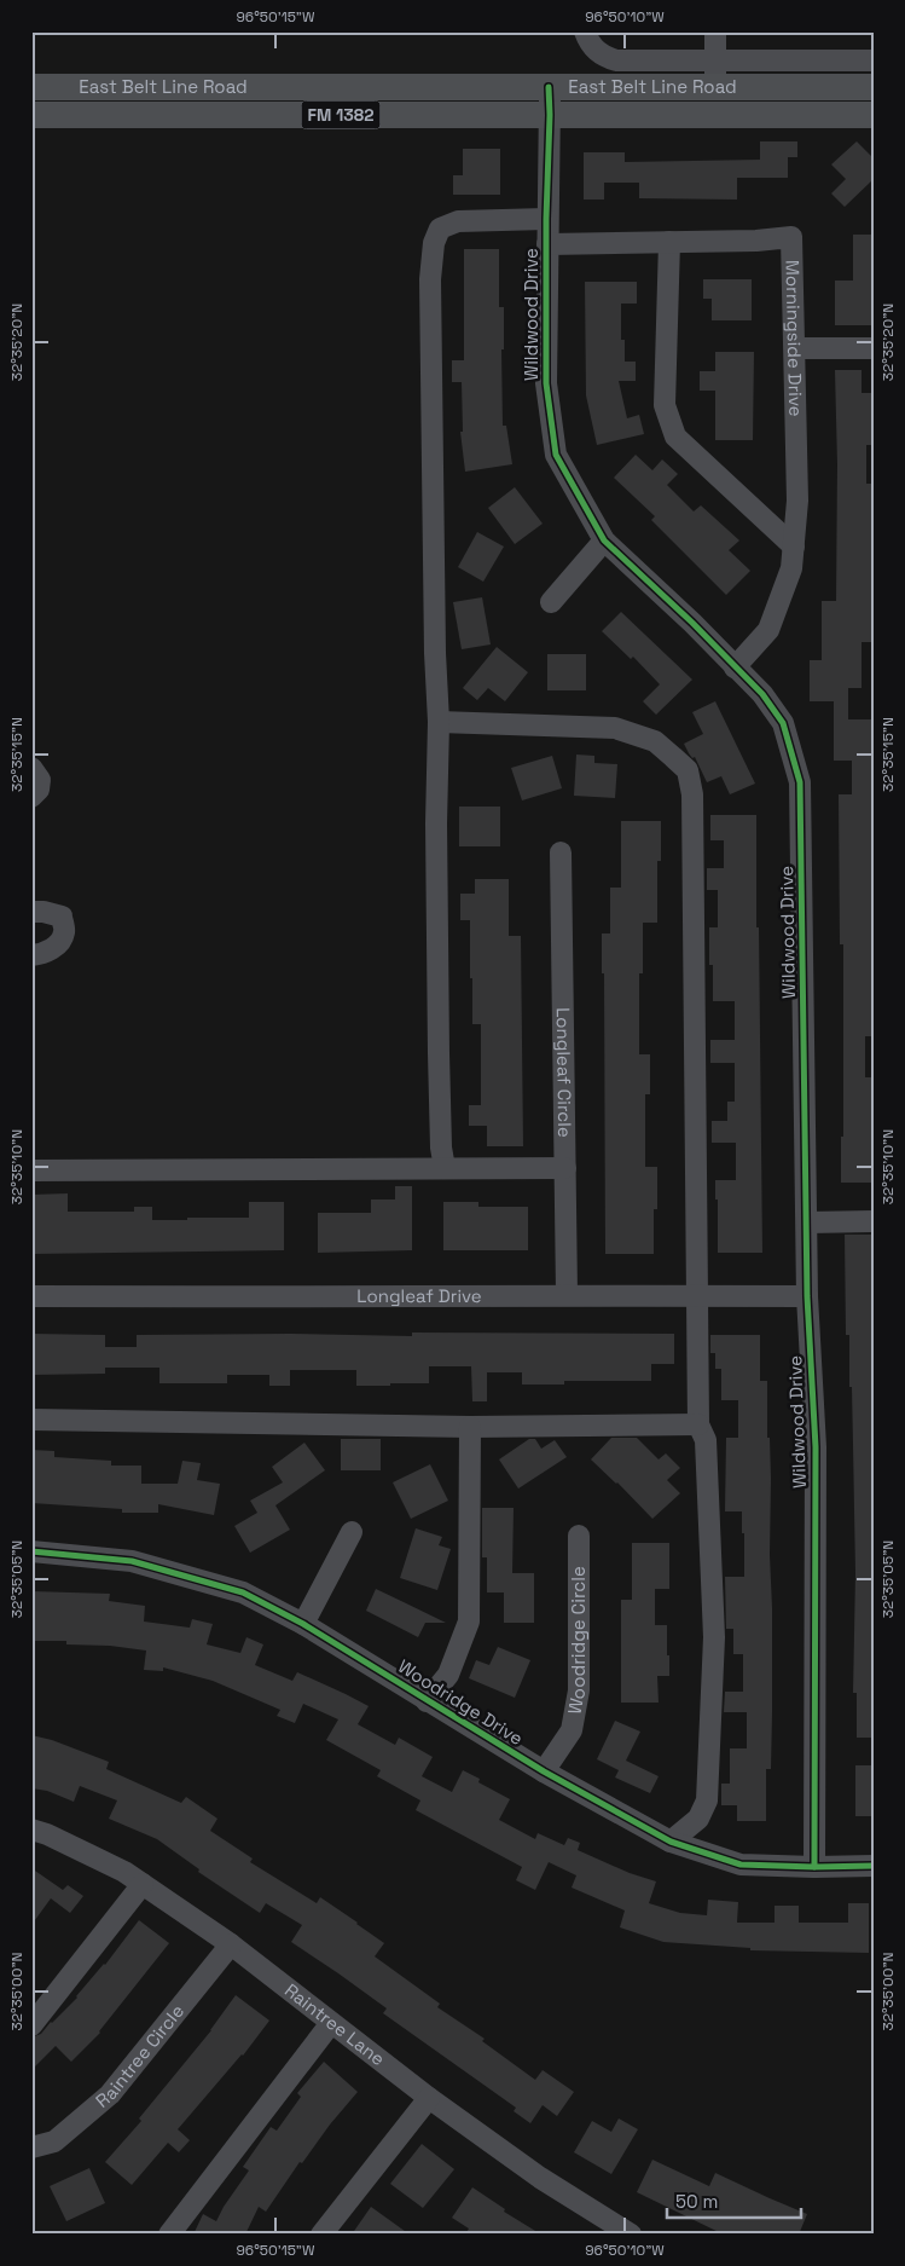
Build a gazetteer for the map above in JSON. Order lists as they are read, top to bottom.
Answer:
{
  "streets": {
    "main road": ["East Belt Line Road", "FM 1382"],
    "street": [
      "Wildwood Drive",
      "Morningside Drive",
      "Longleaf Circle",
      "Longleaf Drive",
      "Woodridge Circle",
      "Woodridge Drive",
      "Raintree Lane",
      "Raintree Circle"
    ]
  },
  "crossings": [
    ["East Belt Line Road", "Wildwood Drive"],
    ["Wildwood Drive", "Morningside Drive"],
    ["Wildwood Drive", "Longleaf Drive"],
    ["Wildwood Drive", "Woodridge Drive"],
    ["Longleaf Circle", "Longleaf Drive"],
    ["Woodridge Circle", "Woodridge Drive"],
    ["Raintree Lane", "Raintree Circle"]
  ],
  "scale_bar": "50 m",
  "coordinates": [
    "96°50'15\"W",
    "96°50'10\"W",
    "32°35'20\"N",
    "32°35'15\"N",
    "32°35'10\"N",
    "32°35'05\"N",
    "32°35'00\"N"
  ]
}
